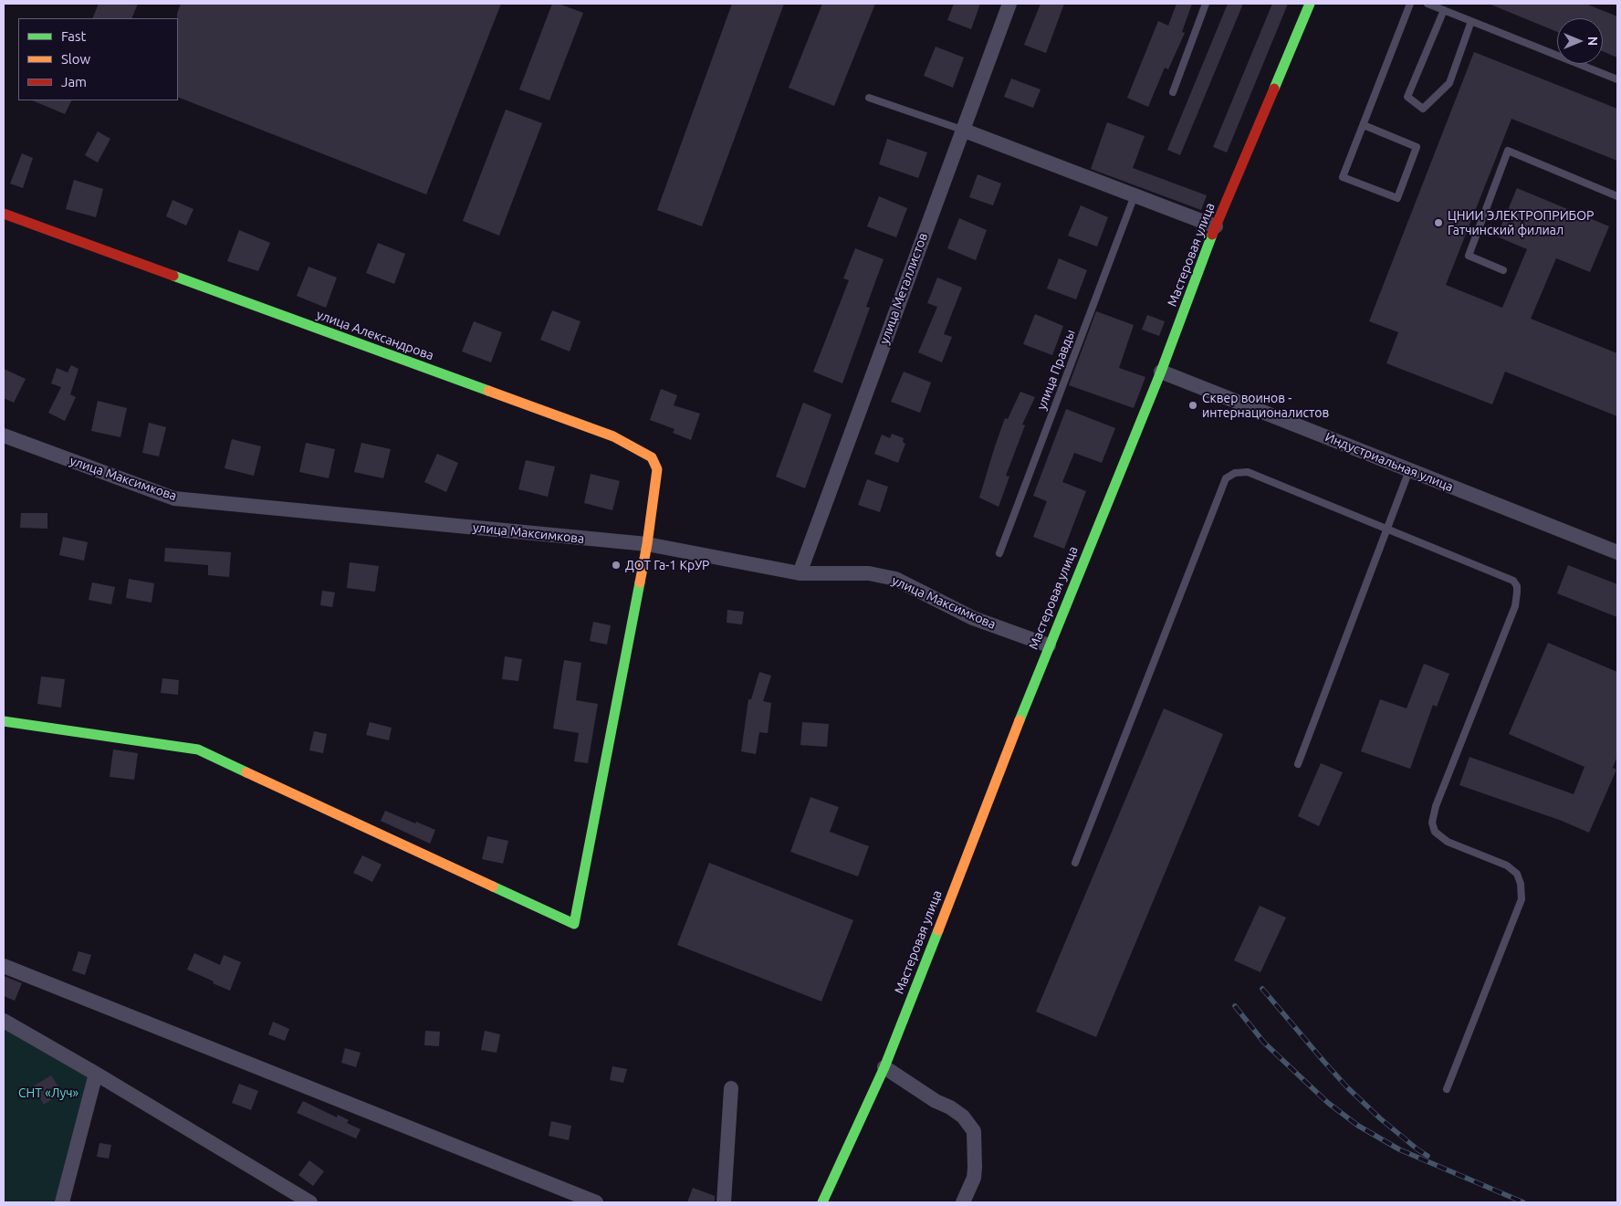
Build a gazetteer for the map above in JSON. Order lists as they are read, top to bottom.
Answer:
{
  "streets": {
    "street": [
      "Мастеровая улица",
      "улица Металлистов",
      "улица Александрова",
      "Индустриальная улица",
      "улица Максимкова"
    ],
    "lane": ["улица Правды"]
  },
  "crossings": [
    ["Мастеровая улица", "Индустриальная улица"],
    ["Мастеровая улица", "улица Максимкова"],
    ["улица Металлистов", "улица Максимкова"],
    ["улица Александрова", "улица Максимкова"]
  ],
  "parks": ["СНТ «Луч»"],
  "places": ["ЦНИИ ЭЛЕКТРОПРИБОР Гатчинский филиал", "Сквер воинов - интернационалистов", "ДОТ Га-1 КрУР"],
  "legend": ["Fast", "Slow", "Jam"],
  "north": "right"
}
